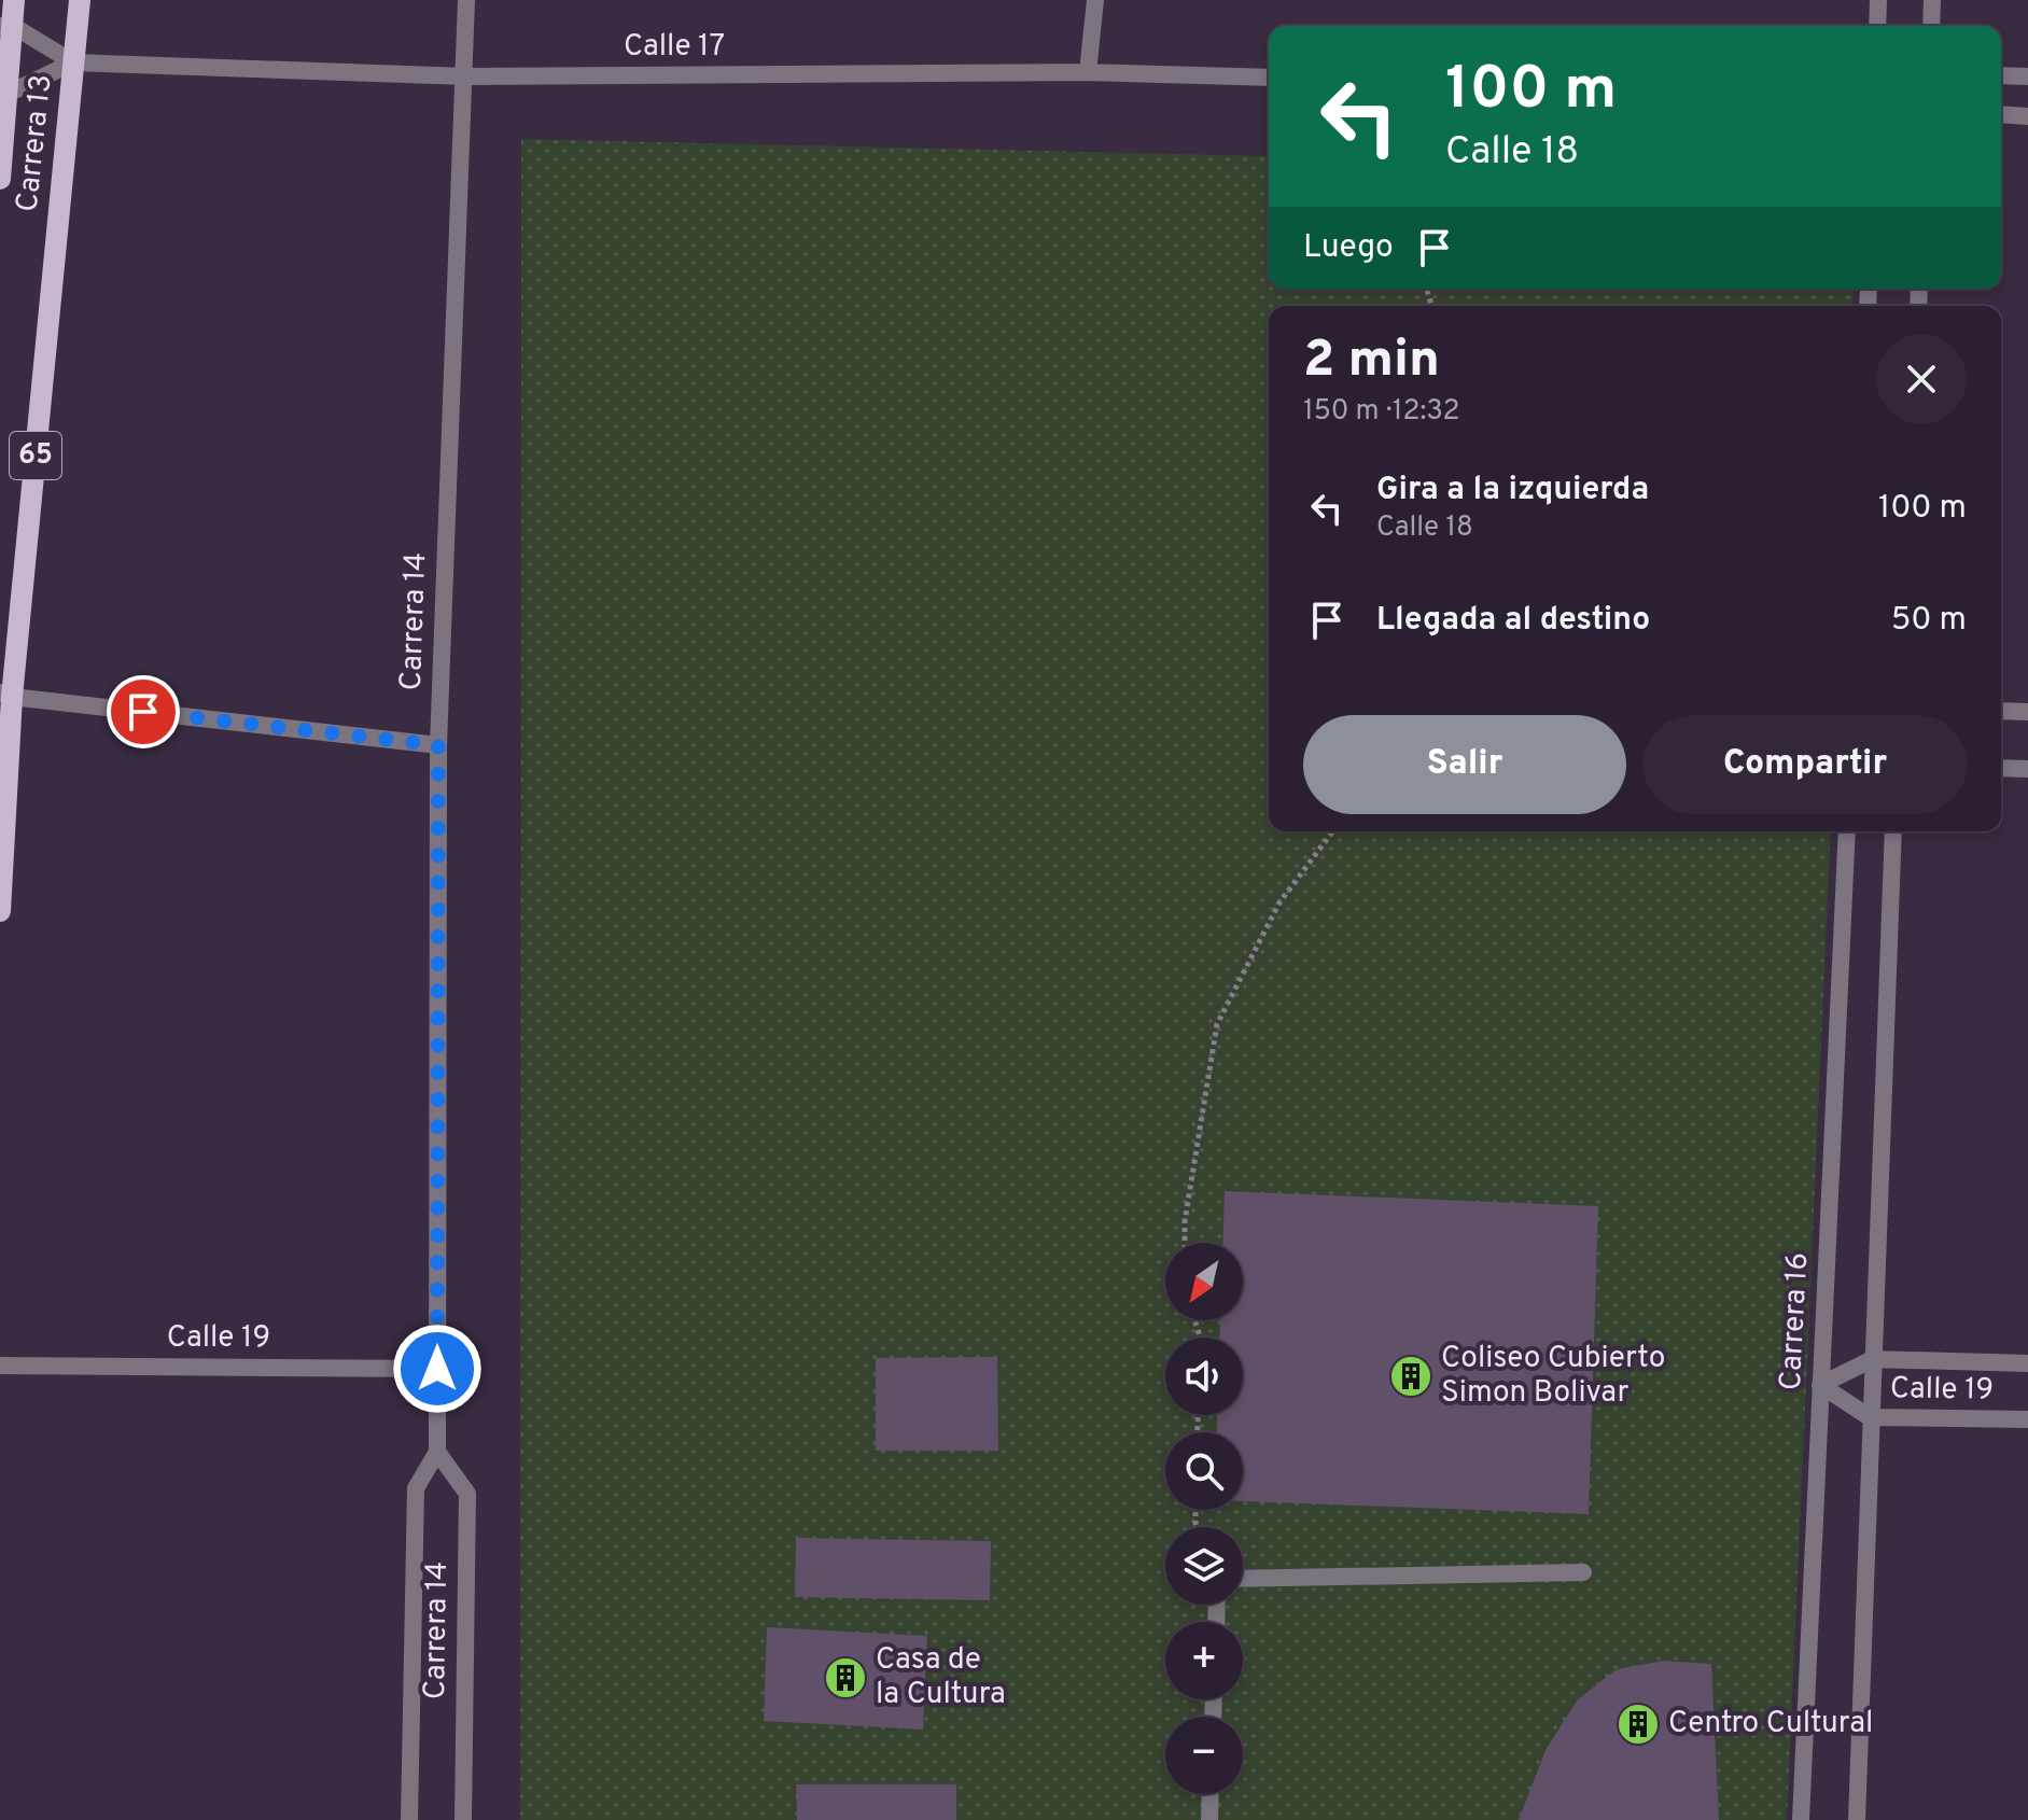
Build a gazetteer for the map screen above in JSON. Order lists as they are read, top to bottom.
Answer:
{
  "streets": {
    "main road": ["Carrera 13", "65"],
    "street": [
      "Calle 17",
      "Carrera 14",
      "Carrera 16",
      "Calle 19"
    ]
  },
  "crossings": [
    ["Calle 17", "Carrera 13"],
    ["Calle 17", "Carrera 14"],
    ["Carrera 14", "Calle 19"],
    ["Carrera 16", "Calle 19"]
  ],
  "places": {
    "building": ["Coliseo Cubierto Simon Bolivar", "Casa de la Cultura", "Centro Cultural"]
  },
  "north": "bottom left",
  "page": {
    "turn": ["100 m", "Calle 18"],
    "then": "Luego",
    "heading": ["2 min", "150 m · 12:32"],
    "list": [
      {
        "name": "Gira a la izquierda",
        "note": "Calle 18",
        "value": "100 m"
      },
      {
        "name": "Llegada al destino",
        "value": "50 m"
      }
    ],
    "buttons": ["Salir", "Compartir"],
    "map_buttons": ["+", "−"]
  }
}
